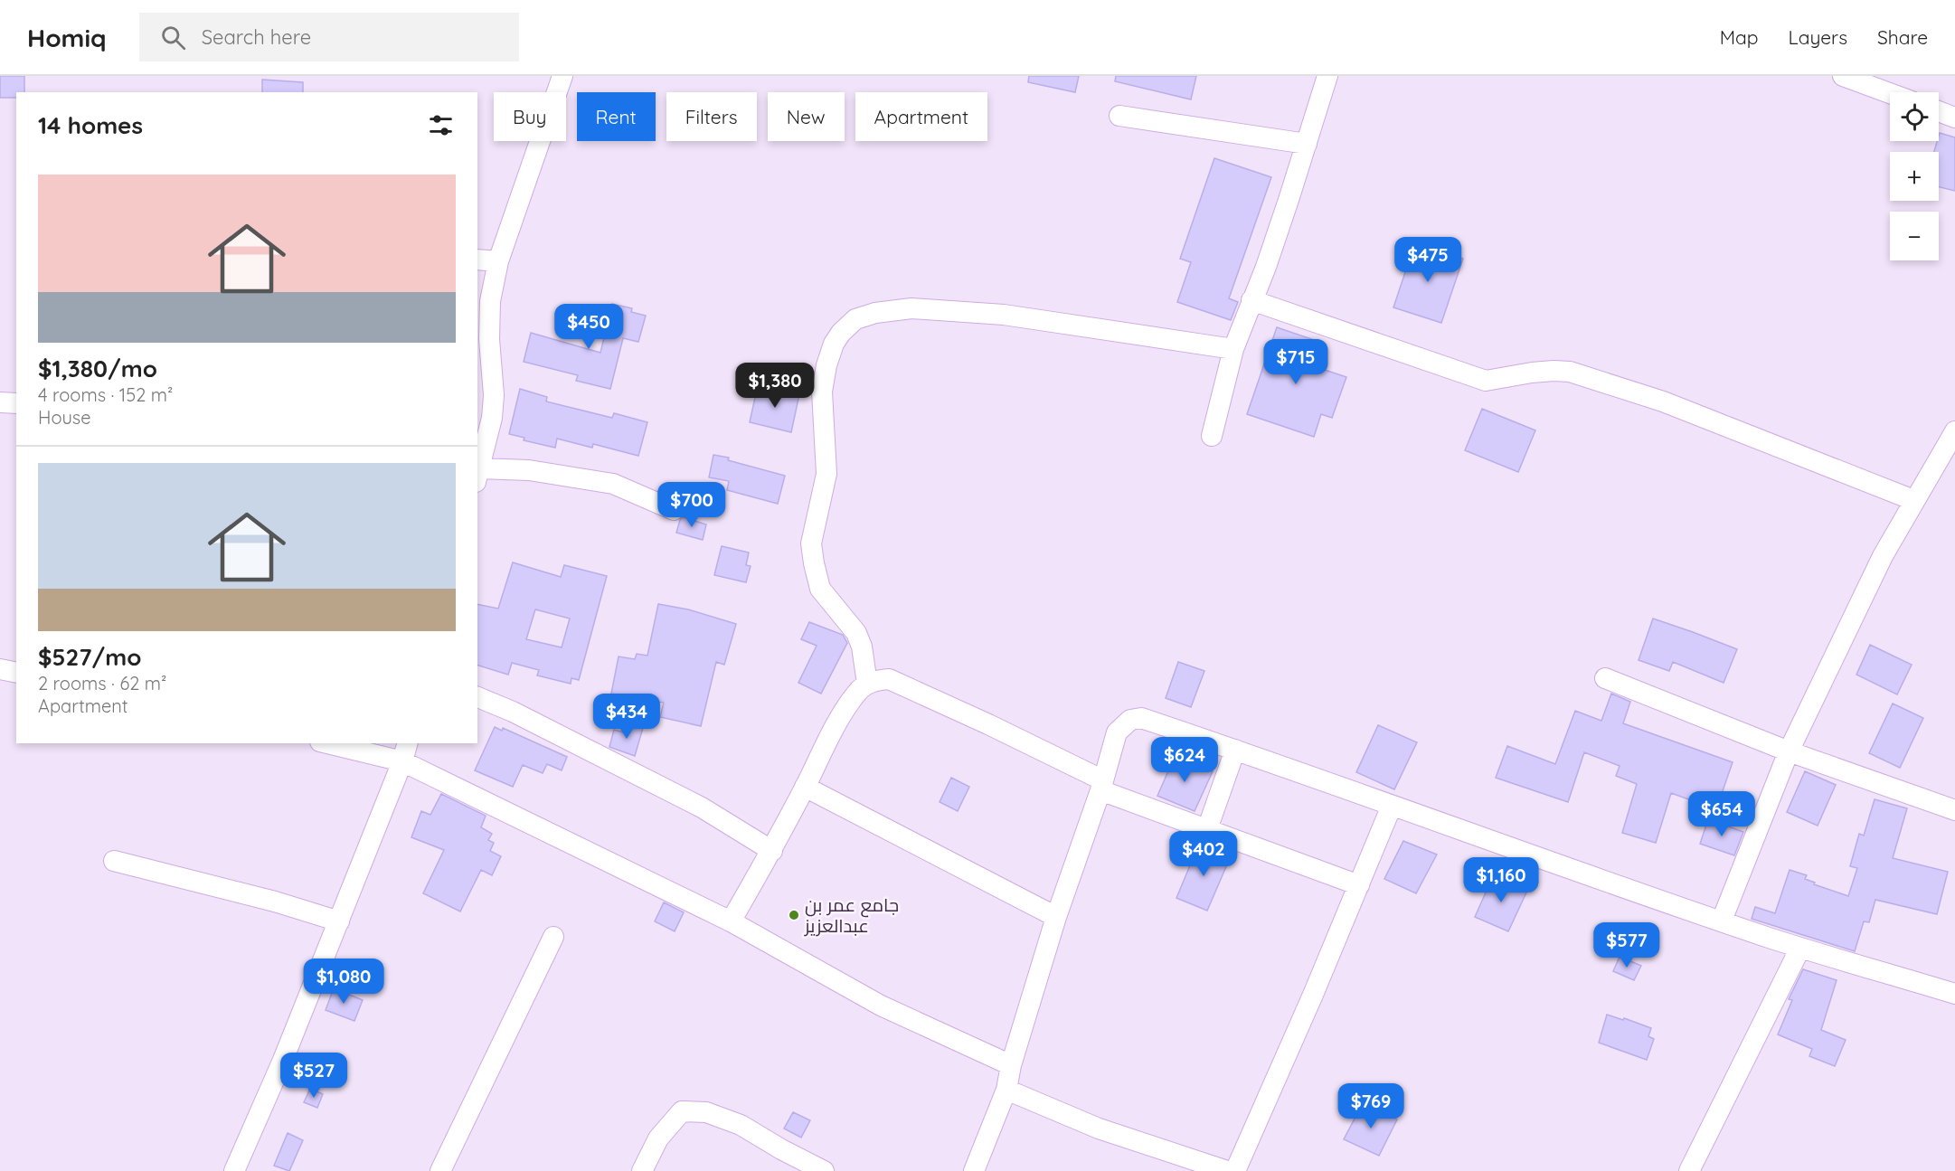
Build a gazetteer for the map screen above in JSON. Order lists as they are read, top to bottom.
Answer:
{
  "places": ["جامع عمر بن عبدالعزيز"],
  "page": {
    "header": "Homiq",
    "search": "Search here",
    "nav": ["Map", "Layers", "Share"],
    "map_buttons": ["+", "−"],
    "chip": [
      "Buy",
      "Rent",
      "Filters",
      "New",
      "Apartment"
    ],
    "heading": "14 homes",
    "list": [
      {
        "name": "$1,380/mo",
        "note": "4 rooms · 152 m² · House"
      },
      {
        "name": "$527/mo",
        "note": "2 rooms · 62 m² · Apartment"
      }
    ],
    "price": [
      "$475",
      "$450",
      "$715",
      "$1,380",
      "$700",
      "$434",
      "$624",
      "$654",
      "$402",
      "$1,160",
      "$577",
      "$1,080",
      "$527",
      "$769"
    ]
  }
}
